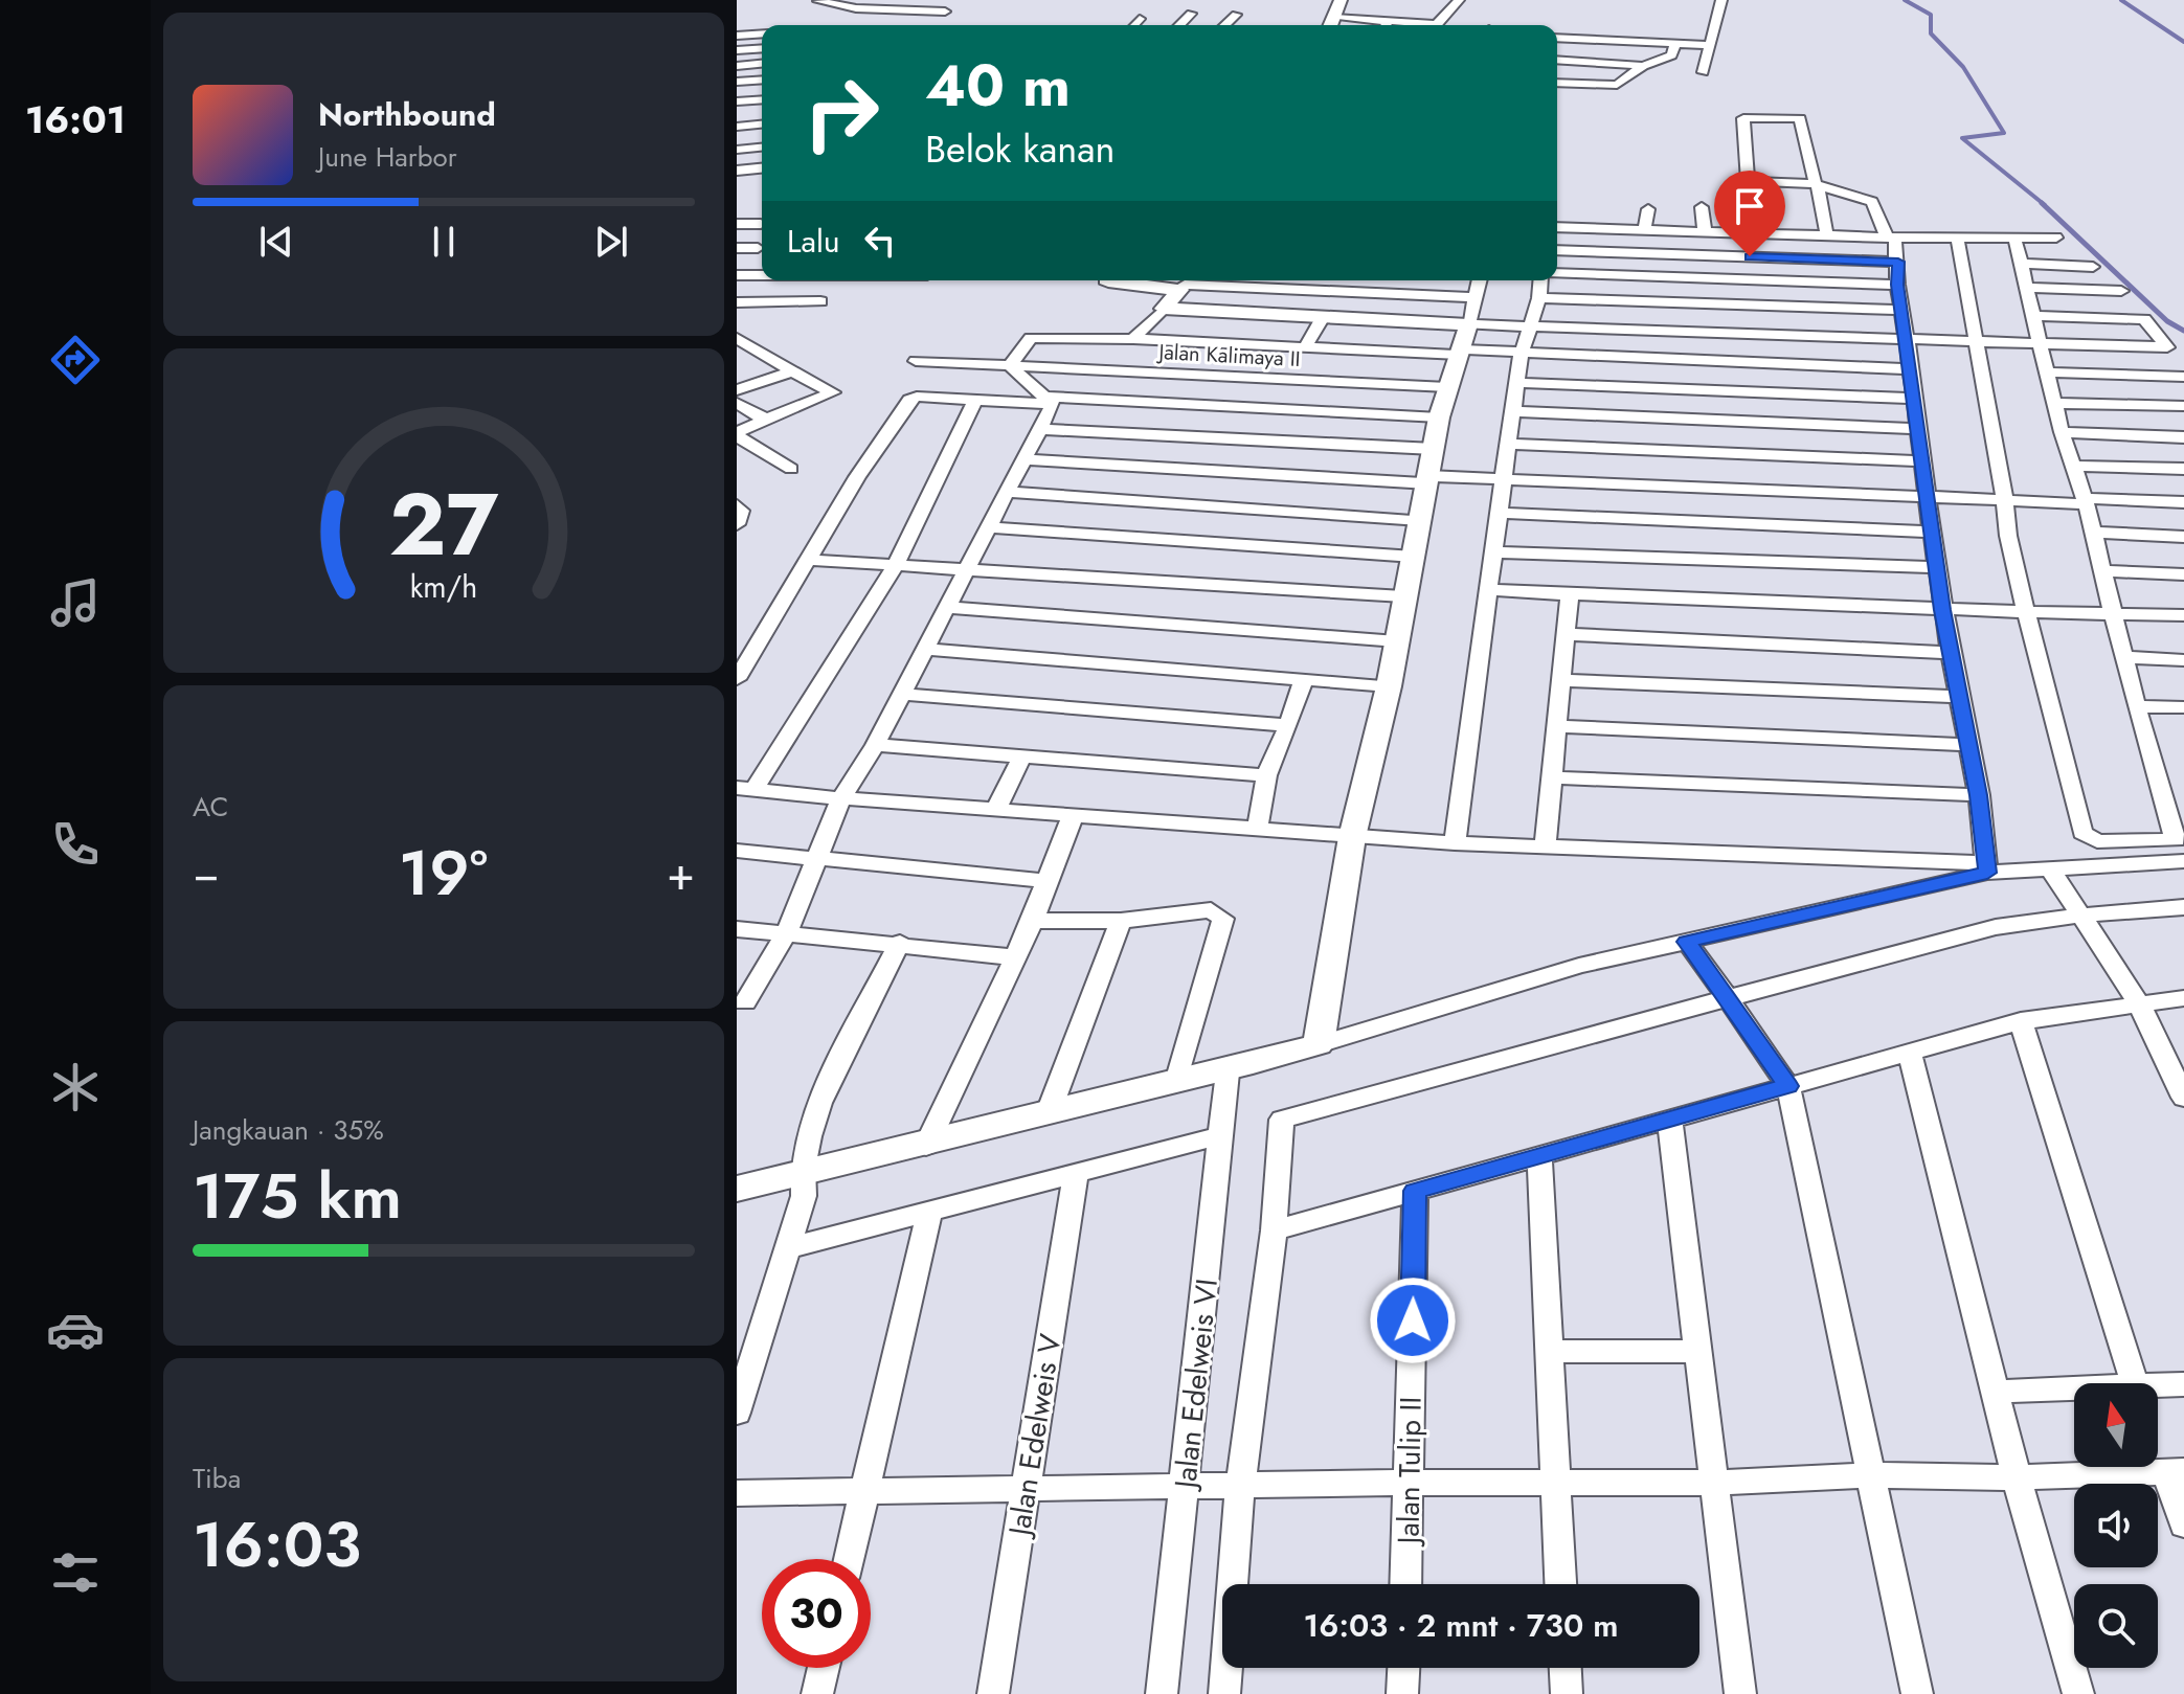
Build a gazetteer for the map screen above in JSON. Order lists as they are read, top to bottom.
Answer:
{
  "streets": {
    "street": [
      "Jalan Kalimaya II",
      "Jalan Edelweis VI",
      "Jalan Edelweis V",
      "Jalan Tulip II"
    ]
  },
  "north": "top",
  "page": {
    "tabs": "16:01",
    "turn": ["40 m", "Belok kanan"],
    "song": ["Northbound", "June Harbor"],
    "then": "Lalu",
    "tile": [
      "AC",
      ["Jangkauan · 35%", "175 km"],
      ["Tiba", "16:03"]
    ],
    "heat": ["−", "19°", "+"],
    "limit": "30",
    "trip": "16:03 · 2 mnt · 730 m",
    "gauge": ["27", "km/h"]
  }
}
